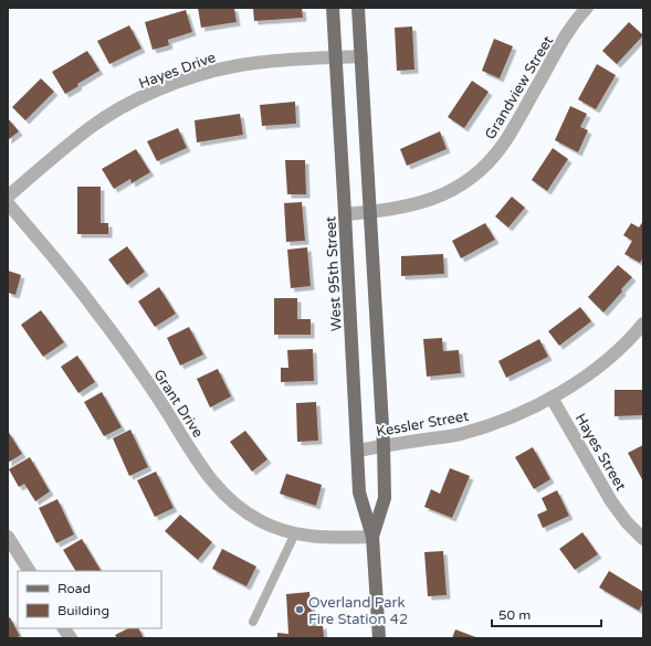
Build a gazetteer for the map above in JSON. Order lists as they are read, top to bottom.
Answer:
{
  "streets": {
    "main road": ["West 95th Street"],
    "street": [
      "Hayes Drive",
      "Grandview Street",
      "Grant Drive",
      "Kessler Street",
      "Hayes Street"
    ]
  },
  "crossings": [
    ["Hayes Drive", "West 95th Street"],
    ["Grandview Street", "West 95th Street"],
    ["West 95th Street", "Grant Drive"],
    ["West 95th Street", "Kessler Street"],
    ["Kessler Street", "Hayes Street"]
  ],
  "places": ["Overland Park Fire Station 42"],
  "legend": ["Road", "Building"],
  "scale_bar": "50 m"
}
